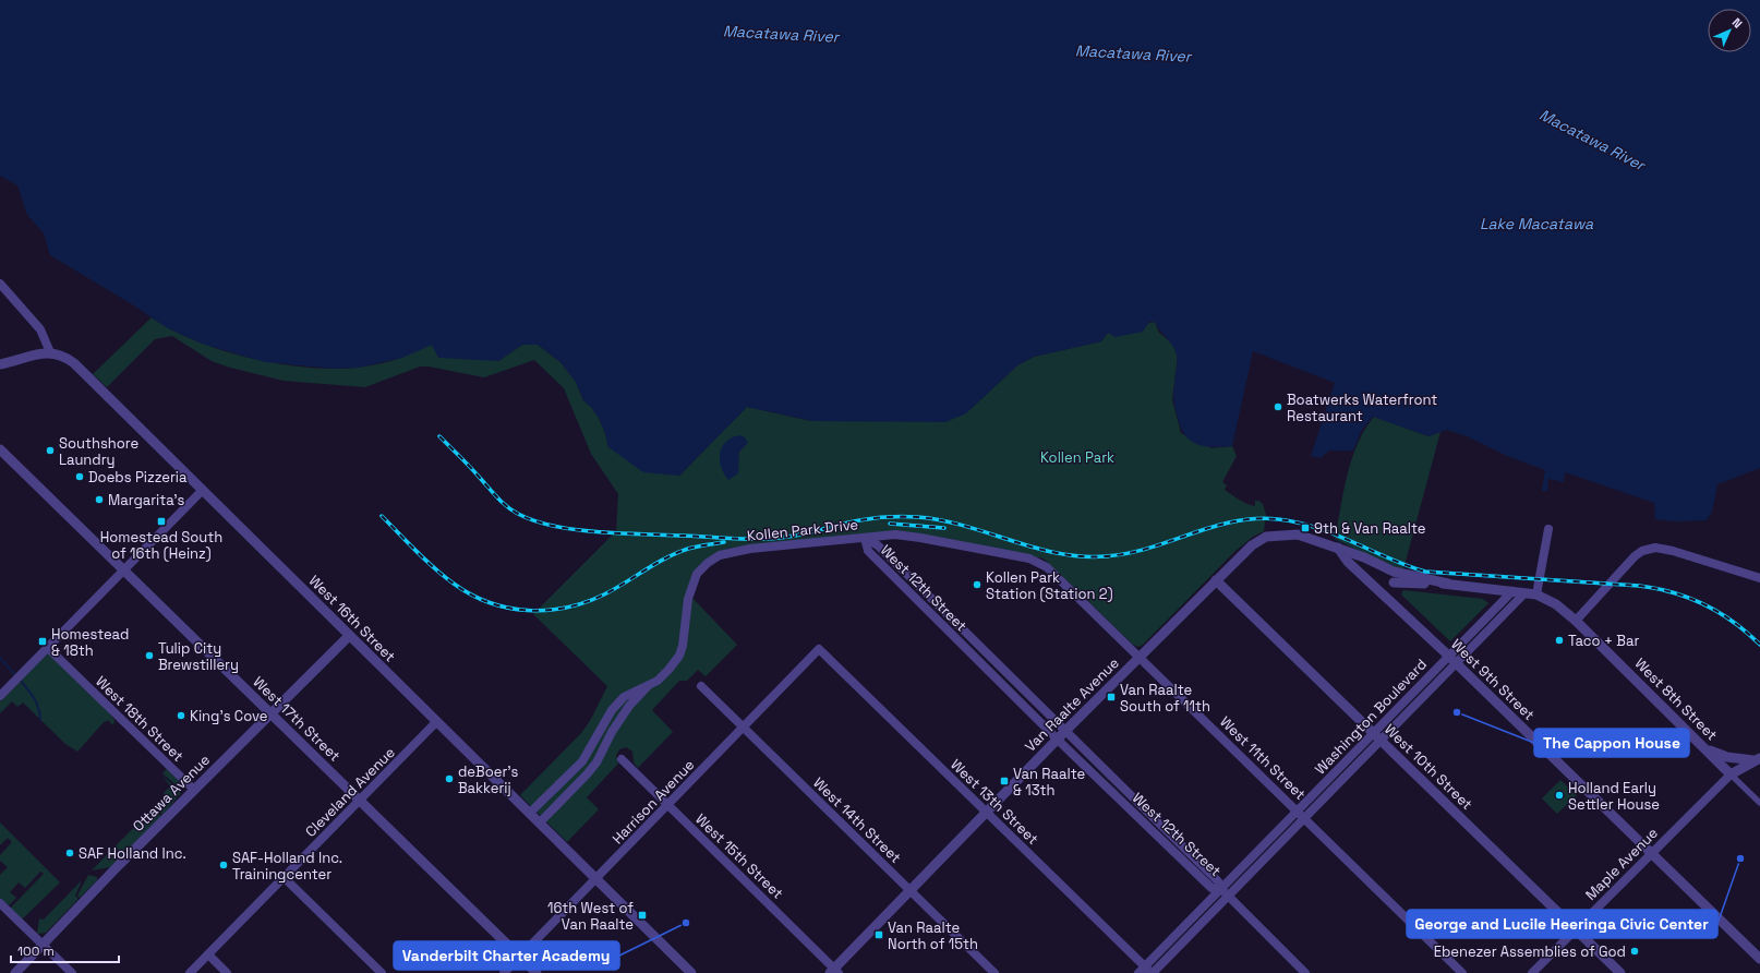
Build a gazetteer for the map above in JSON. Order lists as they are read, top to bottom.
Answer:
{
  "streets": {
    "street": [
      "Kollen Park Drive",
      "West 12th Street",
      "West 16th Street",
      "West 9th Street",
      "West 8th Street",
      "Van Raalte Avenue",
      "Washington Boulevard",
      "West 18th Street",
      "West 17th Street",
      "West 11th Street",
      "West 10th Street",
      "Cleveland Avenue",
      "Ottawa Avenue",
      "Harrison Avenue",
      "West 13th Street",
      "West 14th Street",
      "West 15th Street",
      "Maple Avenue"
    ]
  },
  "crossings": [
    ["Kollen Park Drive", "West 12th Street"],
    ["Kollen Park Drive", "West 16th Street"],
    ["Kollen Park Drive", "West 11th Street"],
    ["West 12th Street", "Van Raalte Avenue"],
    ["West 12th Street", "Washington Boulevard"],
    ["West 16th Street", "Cleveland Avenue"],
    ["West 16th Street", "Ottawa Avenue"],
    ["West 16th Street", "Harrison Avenue"],
    ["West 9th Street", "West 8th Street"],
    ["West 9th Street", "Van Raalte Avenue"],
    ["West 9th Street", "Washington Boulevard"],
    ["West 9th Street", "Maple Avenue"],
    ["West 8th Street", "Van Raalte Avenue"],
    ["West 8th Street", "Washington Boulevard"],
    ["West 8th Street", "Maple Avenue"],
    ["Van Raalte Avenue", "West 11th Street"],
    ["Van Raalte Avenue", "West 10th Street"],
    ["Van Raalte Avenue", "West 13th Street"],
    ["Van Raalte Avenue", "West 14th Street"],
    ["Van Raalte Avenue", "West 15th Street"],
    ["Washington Boulevard", "West 11th Street"],
    ["Washington Boulevard", "West 10th Street"],
    ["Washington Boulevard", "West 13th Street"],
    ["West 18th Street", "Ottawa Avenue"],
    ["West 17th Street", "Cleveland Avenue"],
    ["West 17th Street", "Ottawa Avenue"],
    ["West 17th Street", "Harrison Avenue"],
    ["West 10th Street", "Maple Avenue"],
    ["Harrison Avenue", "West 13th Street"],
    ["Harrison Avenue", "West 14th Street"],
    ["Harrison Avenue", "West 15th Street"]
  ],
  "water": ["Macatawa River", "Lake Macatawa"],
  "parks": ["Kollen Park"],
  "places": {
    "other": [
      "Boatwerks Waterfront Restaurant",
      "Southshore Laundry",
      "Doebs Pizzeria",
      "Margarita’s",
      "Kollen Park Station (Station 2)",
      "Taco + Bar",
      "Tulip City Brewstillery",
      "The Cappon House",
      "King's Cove",
      "deBoer's Bakkerij",
      "Holland Early Settler House",
      "SAF Holland Inc.",
      "George and Lucile Heeringa Civic Center",
      "SAF-Holland Inc. Trainingcenter",
      "Vanderbilt Charter Academy",
      "Ebenezer Assemblies of God"
    ],
    "transit": [
      "Homestead South of 16th (Heinz)",
      "9th & Van Raalte",
      "Homestead & 18th",
      "Van Raalte South of 11th",
      "Van Raalte & 13th",
      "16th West of Van Raalte",
      "Van Raalte North of 15th"
    ]
  },
  "scale_bar": "100 m",
  "north": "top right"
}
